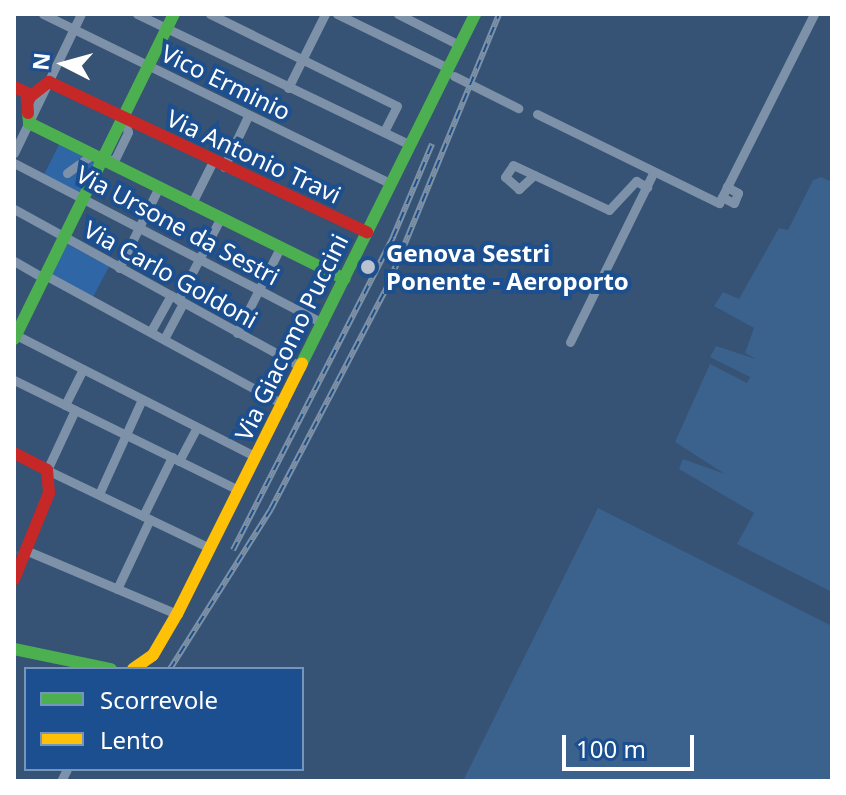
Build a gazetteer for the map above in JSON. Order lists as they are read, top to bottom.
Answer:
{
  "streets": {
    "street": [
      "Vico Erminio",
      "Via Antonio Travi",
      "Via Ursone da Sestri",
      "Via Carlo Goldoni",
      "Via Giacomo Puccini"
    ]
  },
  "crossings": [
    ["Vico Erminio", "Via Giacomo Puccini"],
    ["Via Antonio Travi", "Via Giacomo Puccini"],
    ["Via Ursone da Sestri", "Via Giacomo Puccini"],
    ["Via Carlo Goldoni", "Via Giacomo Puccini"]
  ],
  "places": ["Genova Sestri Ponente - Aeroporto"],
  "legend": ["Scorrevole", "Lento"],
  "scale_bar": "100 m",
  "north": "left"
}
